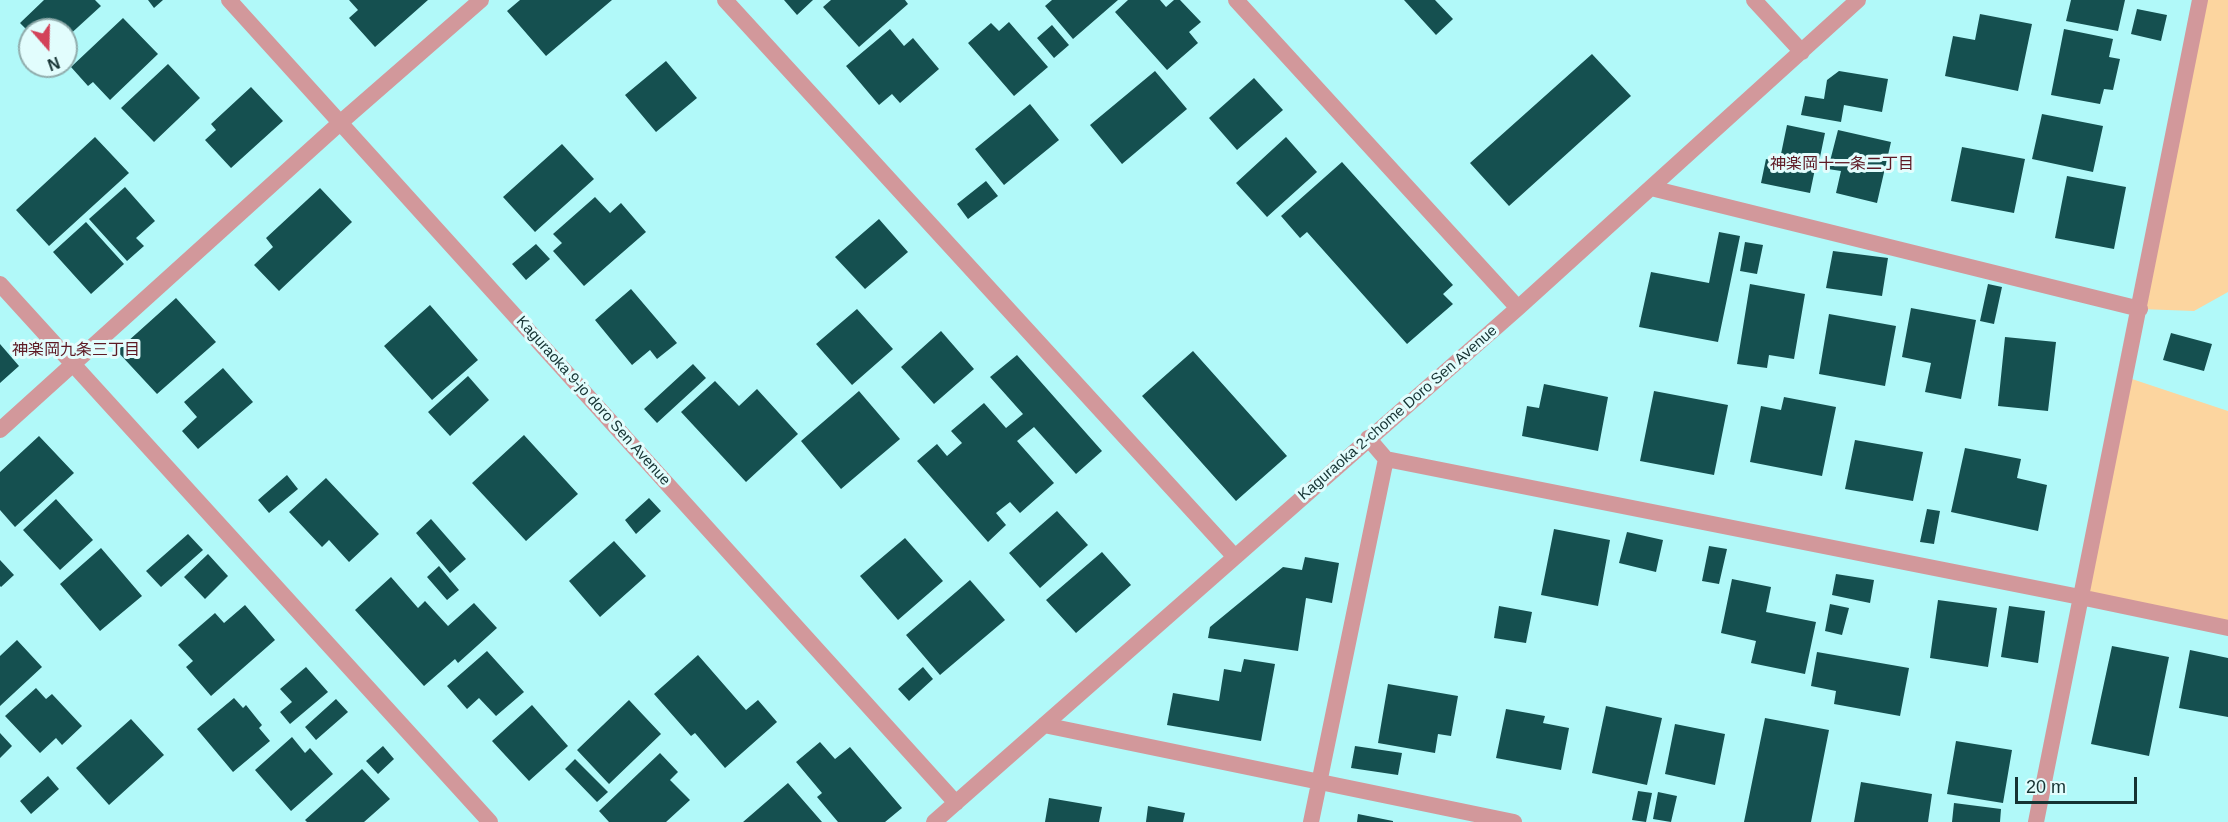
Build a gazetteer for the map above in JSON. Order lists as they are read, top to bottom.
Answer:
{
  "streets": {
    "street": ["Kaguraoka 9-jo doro Sen Avenue", "Kaguraoka 2-chome Doro Sen Avenue"]
  },
  "crossings": [
    ["Kaguraoka 9-jo doro Sen Avenue", "Kaguraoka 2-chome Doro Sen Avenue"]
  ],
  "districts": ["神楽岡十一条二丁目", "神楽岡九条三丁目"],
  "scale_bar": "20 m",
  "north": "bottom"
}
